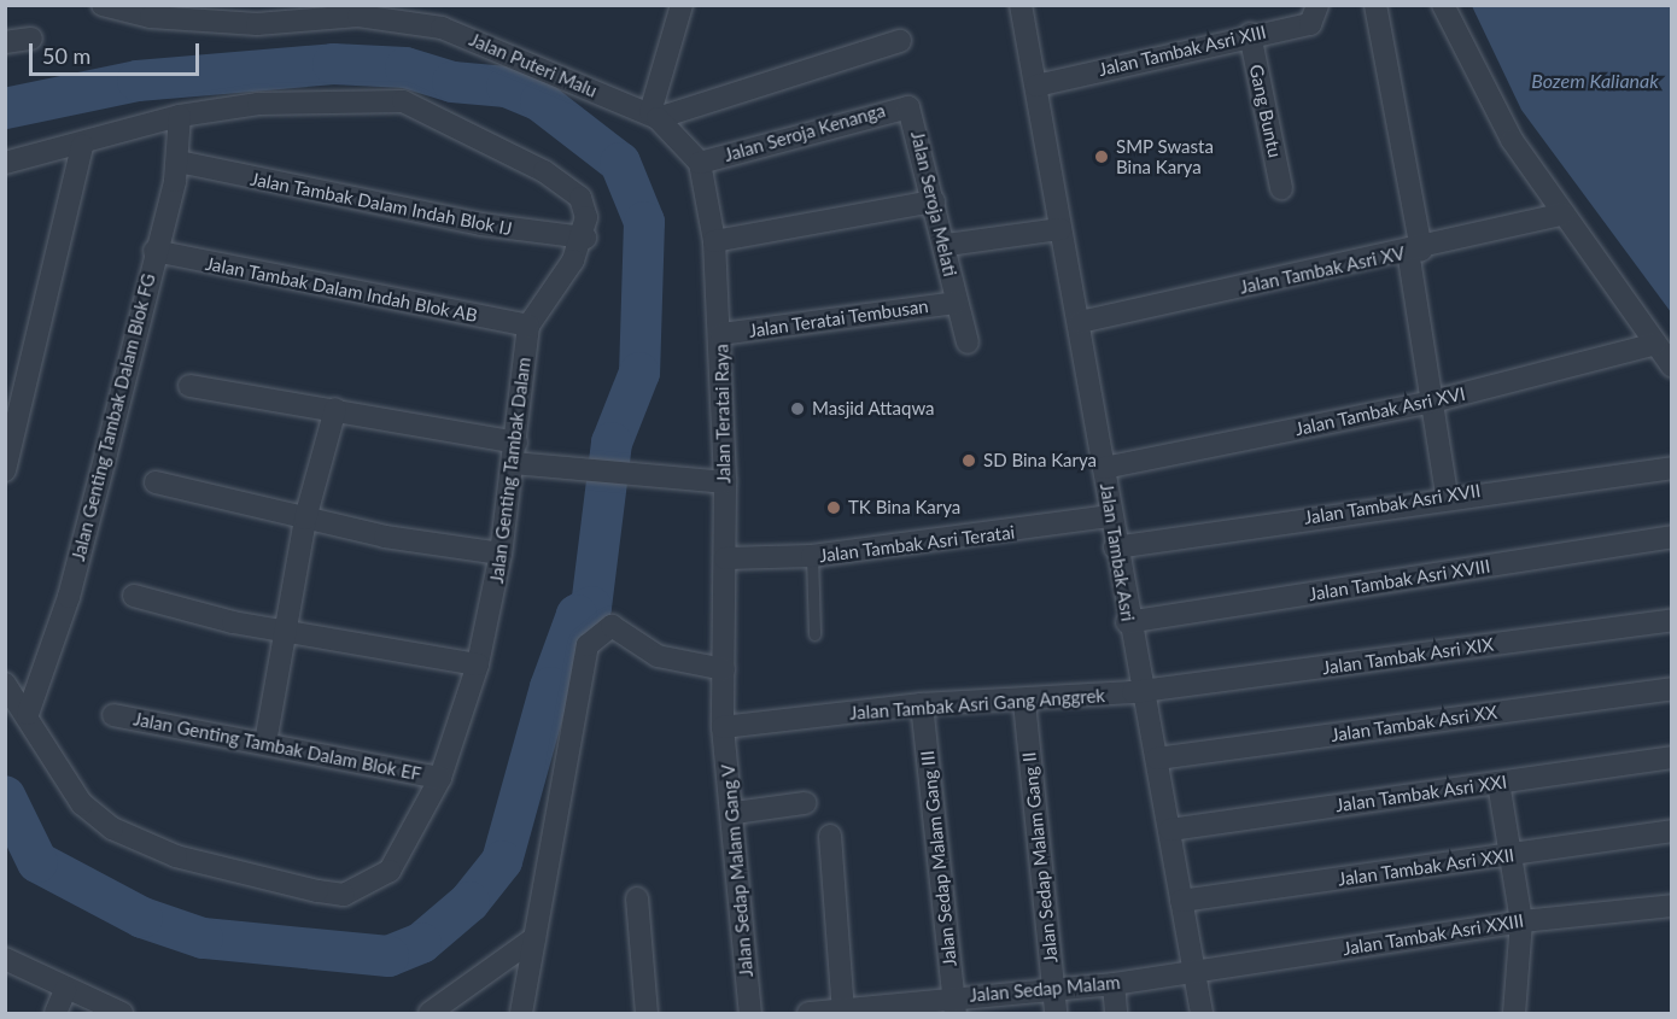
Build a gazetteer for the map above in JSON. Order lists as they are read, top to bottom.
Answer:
{
  "streets": {
    "street": [
      "Jalan Tambak Asri XIII",
      "Jalan Puteri Malu",
      "Gang Buntu",
      "Jalan Seroja Kenanga",
      "Jalan Tambak Dalam Indah Blok IJ",
      "Jalan Seroja Melati",
      "Jalan Tambak Asri XV",
      "Jalan Tambak Dalam Indah Blok AB",
      "Jalan Teratai Tembusan",
      "Jalan Tambak Asri XVI",
      "Jalan Teratai Raya",
      "Jalan Genting Tambak Dalam Blok FG",
      "Jalan Genting Tambak Dalam",
      "Jalan Tambak Asri XVII",
      "Jalan Tambak Asri Teratai",
      "Jalan Tambak Asri",
      "Jalan Tambak Asri XVIII",
      "Jalan Tambak Asri XIX",
      "Jalan Tambak Asri Gang Anggrek",
      "Jalan Tambak Asri XX",
      "Jalan Genting Tambak Dalam Blok EF",
      "Jalan Tambak Asri XXI",
      "Jalan Sedap Malam Gang II",
      "Jalan Sedap Malam Gang III",
      "Jalan Tambak Asri XXII",
      "Jalan Sedap Malam Gang V",
      "Jalan Tambak Asri XXIII",
      "Jalan Sedap Malam"
    ]
  },
  "crossings": [
    ["Jalan Tambak Asri XIII", "Gang Buntu"],
    ["Jalan Tambak Asri XIII", "Jalan Tambak Asri"],
    ["Jalan Seroja Kenanga", "Jalan Seroja Melati"],
    ["Jalan Seroja Kenanga", "Jalan Teratai Raya"],
    ["Jalan Tambak Dalam Indah Blok IJ", "Jalan Genting Tambak Dalam Blok FG"],
    ["Jalan Tambak Dalam Indah Blok IJ", "Jalan Genting Tambak Dalam"],
    ["Jalan Seroja Melati", "Jalan Teratai Tembusan"],
    ["Jalan Tambak Asri XV", "Jalan Tambak Asri"],
    ["Jalan Tambak Dalam Indah Blok AB", "Jalan Genting Tambak Dalam Blok FG"],
    ["Jalan Tambak Dalam Indah Blok AB", "Jalan Genting Tambak Dalam"],
    ["Jalan Teratai Tembusan", "Jalan Teratai Raya"],
    ["Jalan Tambak Asri XVI", "Jalan Tambak Asri"],
    ["Jalan Teratai Raya", "Jalan Tambak Asri Teratai"],
    ["Jalan Teratai Raya", "Jalan Tambak Asri Gang Anggrek"],
    ["Jalan Teratai Raya", "Jalan Sedap Malam Gang V"],
    ["Jalan Genting Tambak Dalam Blok FG", "Jalan Genting Tambak Dalam"],
    ["Jalan Genting Tambak Dalam", "Jalan Genting Tambak Dalam Blok EF"],
    ["Jalan Tambak Asri XVII", "Jalan Tambak Asri"],
    ["Jalan Tambak Asri Teratai", "Jalan Tambak Asri"],
    ["Jalan Tambak Asri", "Jalan Tambak Asri XVIII"],
    ["Jalan Tambak Asri", "Jalan Tambak Asri XIX"],
    ["Jalan Tambak Asri", "Jalan Tambak Asri Gang Anggrek"],
    ["Jalan Tambak Asri", "Jalan Tambak Asri XX"],
    ["Jalan Tambak Asri", "Jalan Tambak Asri XXI"],
    ["Jalan Tambak Asri", "Jalan Tambak Asri XXII"],
    ["Jalan Tambak Asri", "Jalan Tambak Asri XXIII"],
    ["Jalan Tambak Asri", "Jalan Sedap Malam"],
    ["Jalan Tambak Asri XIX", "Jalan Tambak Asri Gang Anggrek"],
    ["Jalan Tambak Asri Gang Anggrek", "Jalan Sedap Malam Gang II"],
    ["Jalan Tambak Asri Gang Anggrek", "Jalan Sedap Malam Gang III"],
    ["Jalan Tambak Asri Gang Anggrek", "Jalan Sedap Malam Gang V"],
    ["Jalan Sedap Malam Gang II", "Jalan Sedap Malam"],
    ["Jalan Sedap Malam Gang III", "Jalan Sedap Malam"],
    ["Jalan Tambak Asri XXIII", "Jalan Sedap Malam"]
  ],
  "water": ["Bozem Kalianak"],
  "places": [
    "SMP Swasta Bina Karya",
    "Masjid Attaqwa",
    "SD Bina Karya",
    "TK Bina Karya"
  ],
  "scale_bar": "50 m"
}
